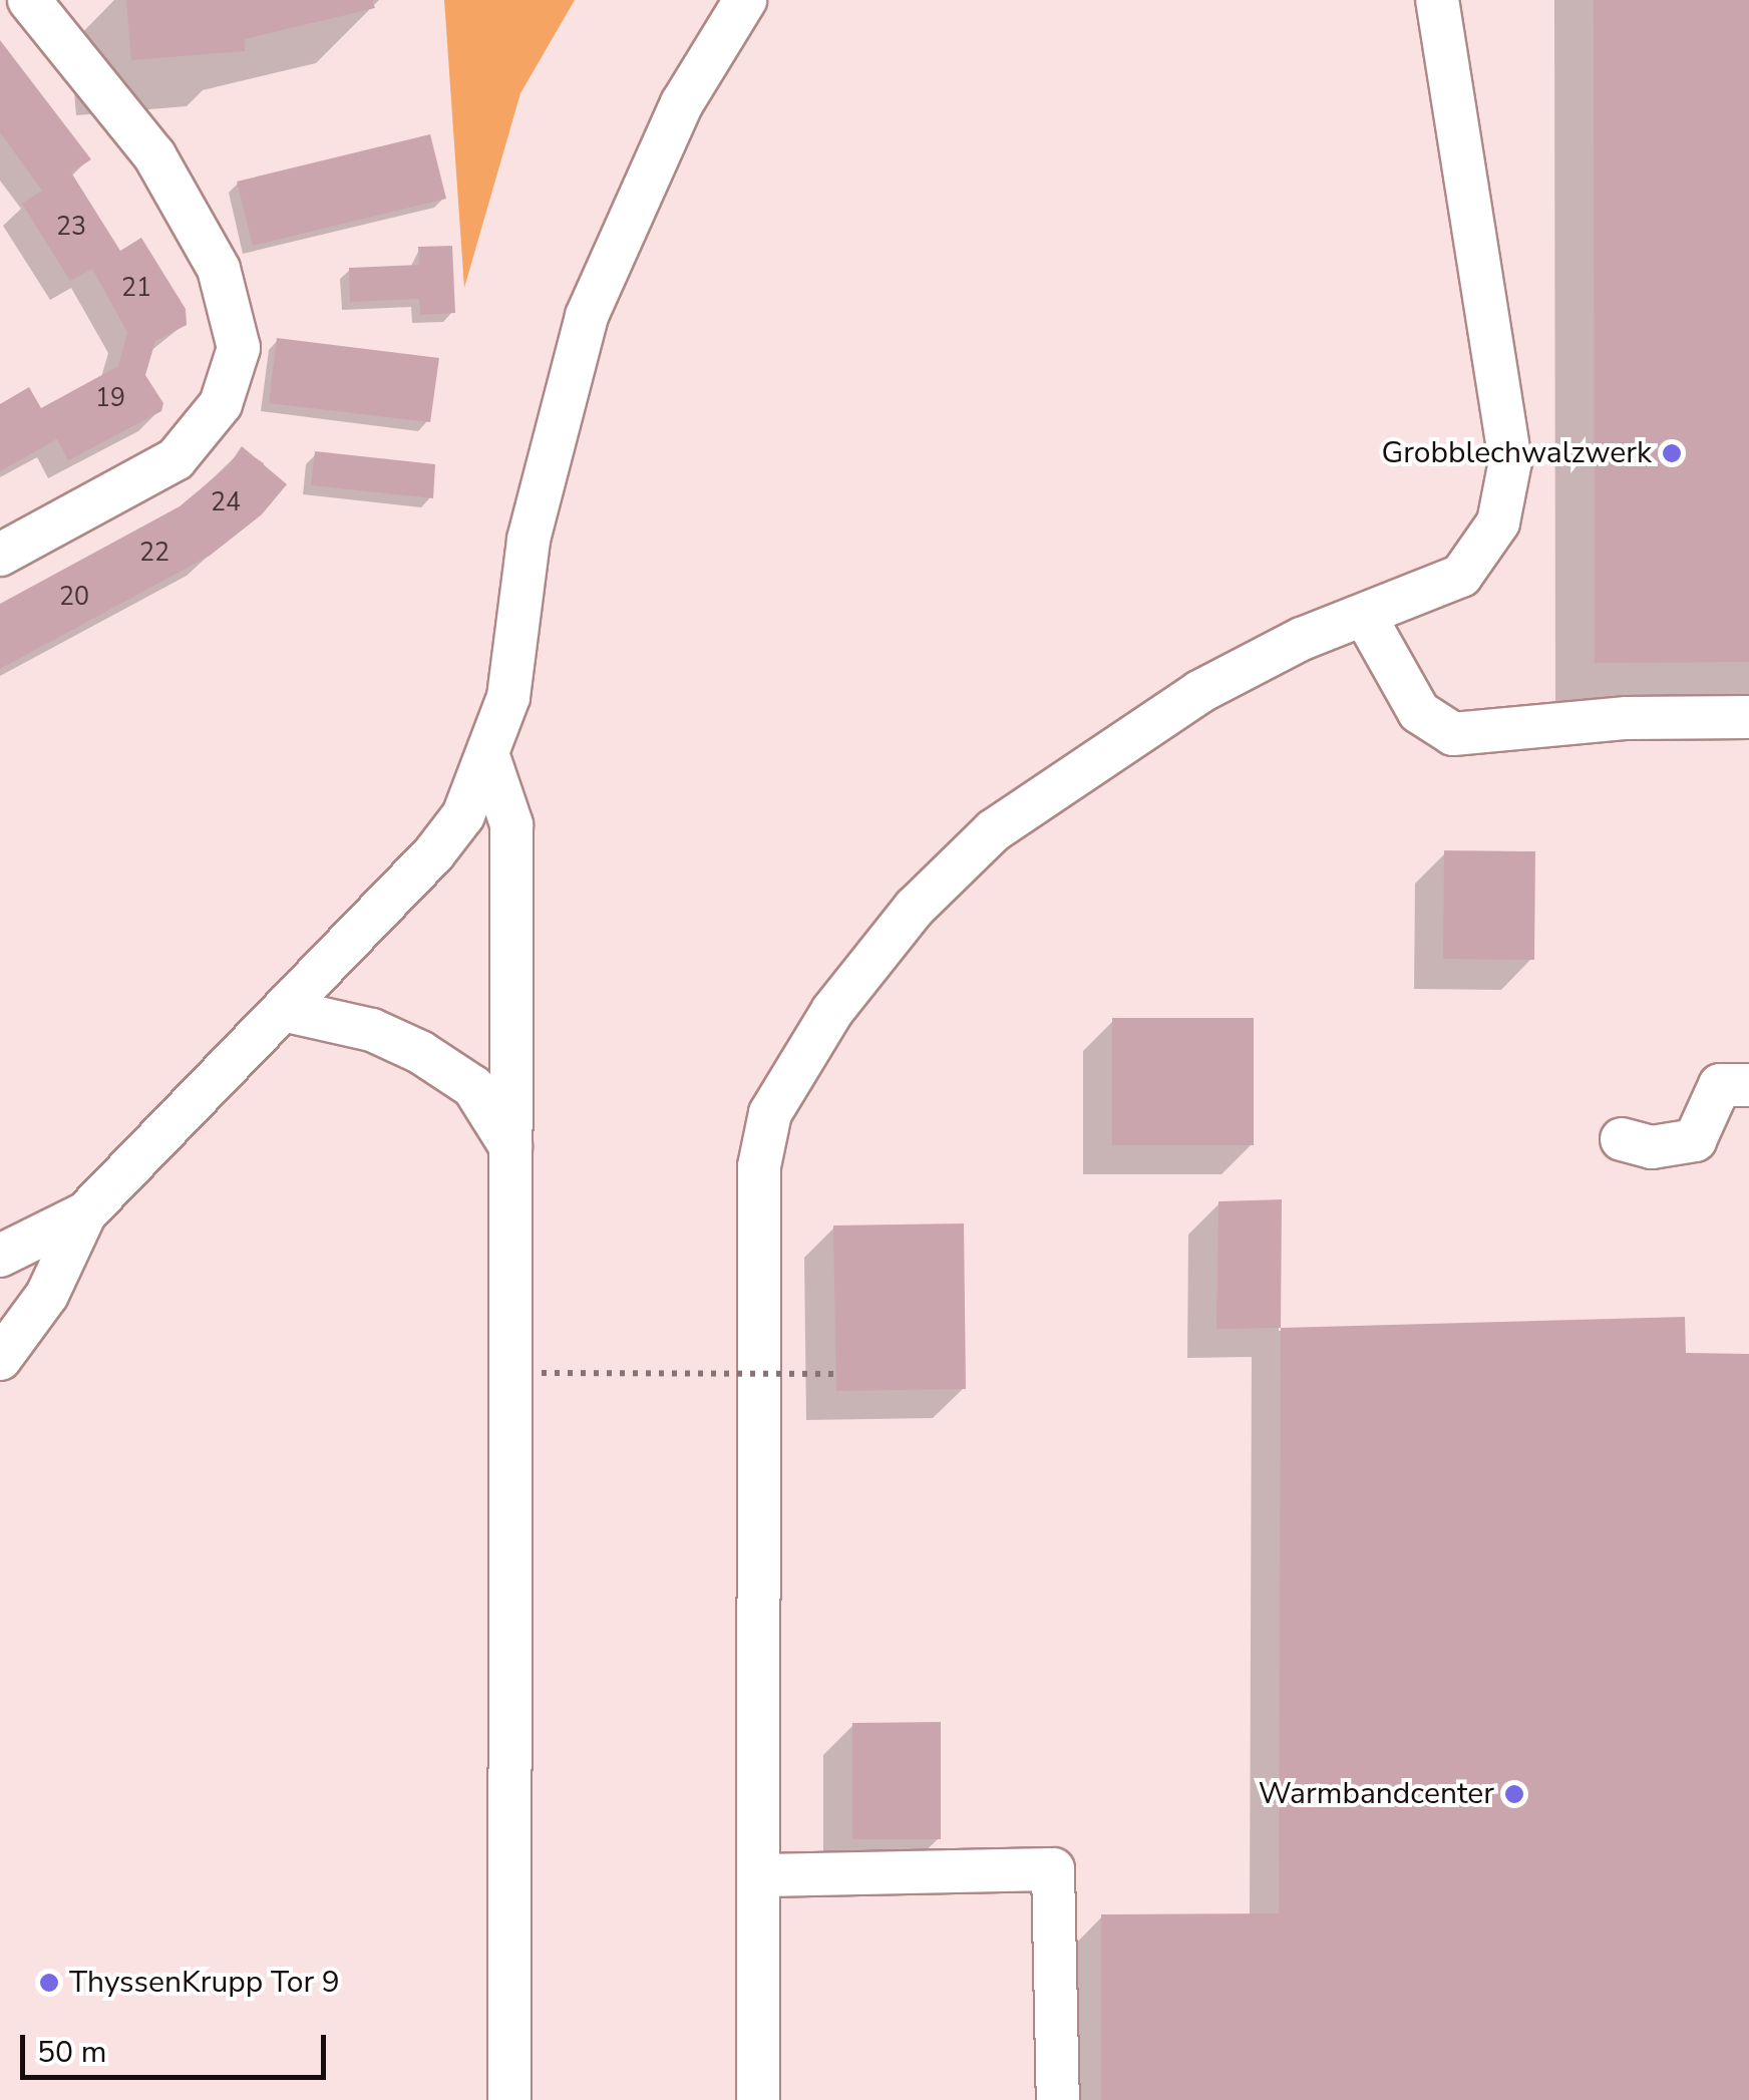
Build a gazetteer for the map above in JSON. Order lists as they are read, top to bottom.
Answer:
{
  "places": ["Grobblechwalzwerk", "Warmbandcenter", "ThyssenKrupp Tor 9"],
  "house_numbers": [
    "23",
    "21",
    "19",
    "24",
    "22",
    "20"
  ],
  "scale_bar": "50 m"
}
